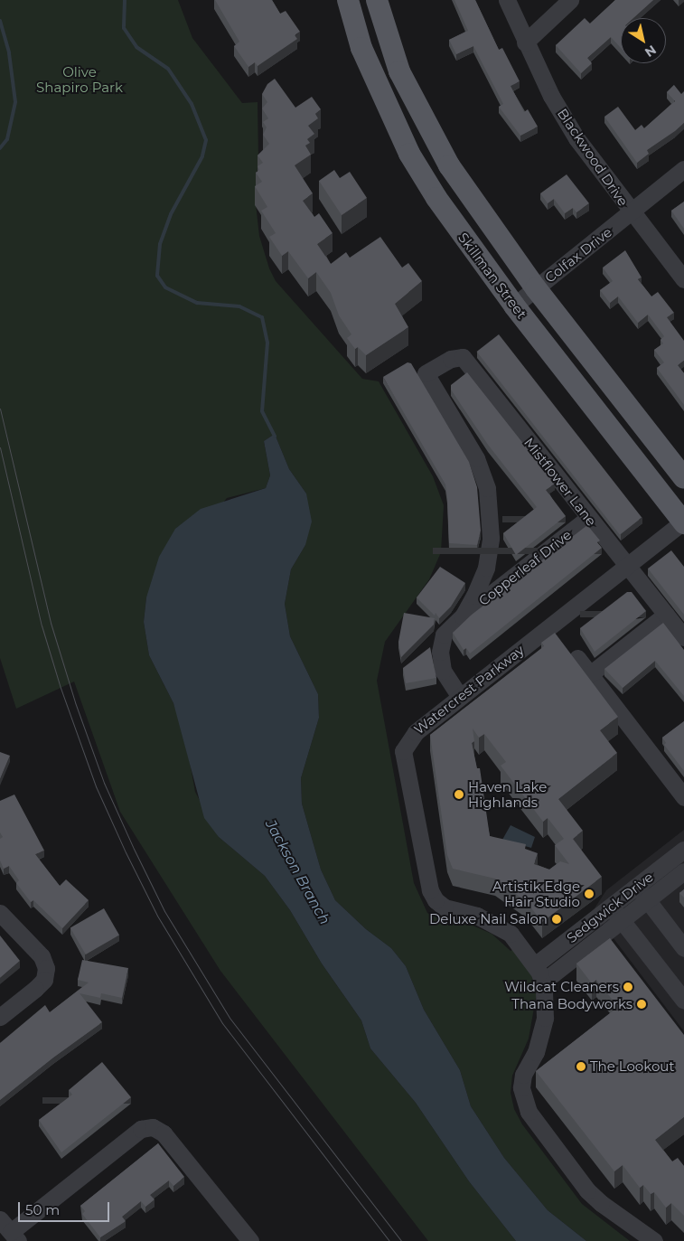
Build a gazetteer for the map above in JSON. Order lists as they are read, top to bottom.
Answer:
{
  "streets": {
    "main road": ["Skillman Street"],
    "street": [
      "Blackwood Drive",
      "Colfax Drive",
      "Mistflower Lane",
      "Copperleaf Drive",
      "Watercrest Parkway",
      "Sedgwick Drive"
    ]
  },
  "crossings": [
    ["Blackwood Drive", "Colfax Drive"],
    ["Colfax Drive", "Skillman Street"],
    ["Skillman Street", "Watercrest Parkway"],
    ["Mistflower Lane", "Copperleaf Drive"],
    ["Mistflower Lane", "Watercrest Parkway"],
    ["Copperleaf Drive", "Watercrest Parkway"],
    ["Watercrest Parkway", "Sedgwick Drive"]
  ],
  "water": ["Jackson Branch"],
  "parks": ["Olive Shapiro Park"],
  "places": [
    "Haven Lake Highlands",
    "Artistik Edge Hair Studio",
    "Deluxe Nail Salon",
    "Wildcat Cleaners",
    "Thana Bodyworks",
    "The Lookout"
  ],
  "scale_bar": "50 m",
  "north": "bottom right"
}
